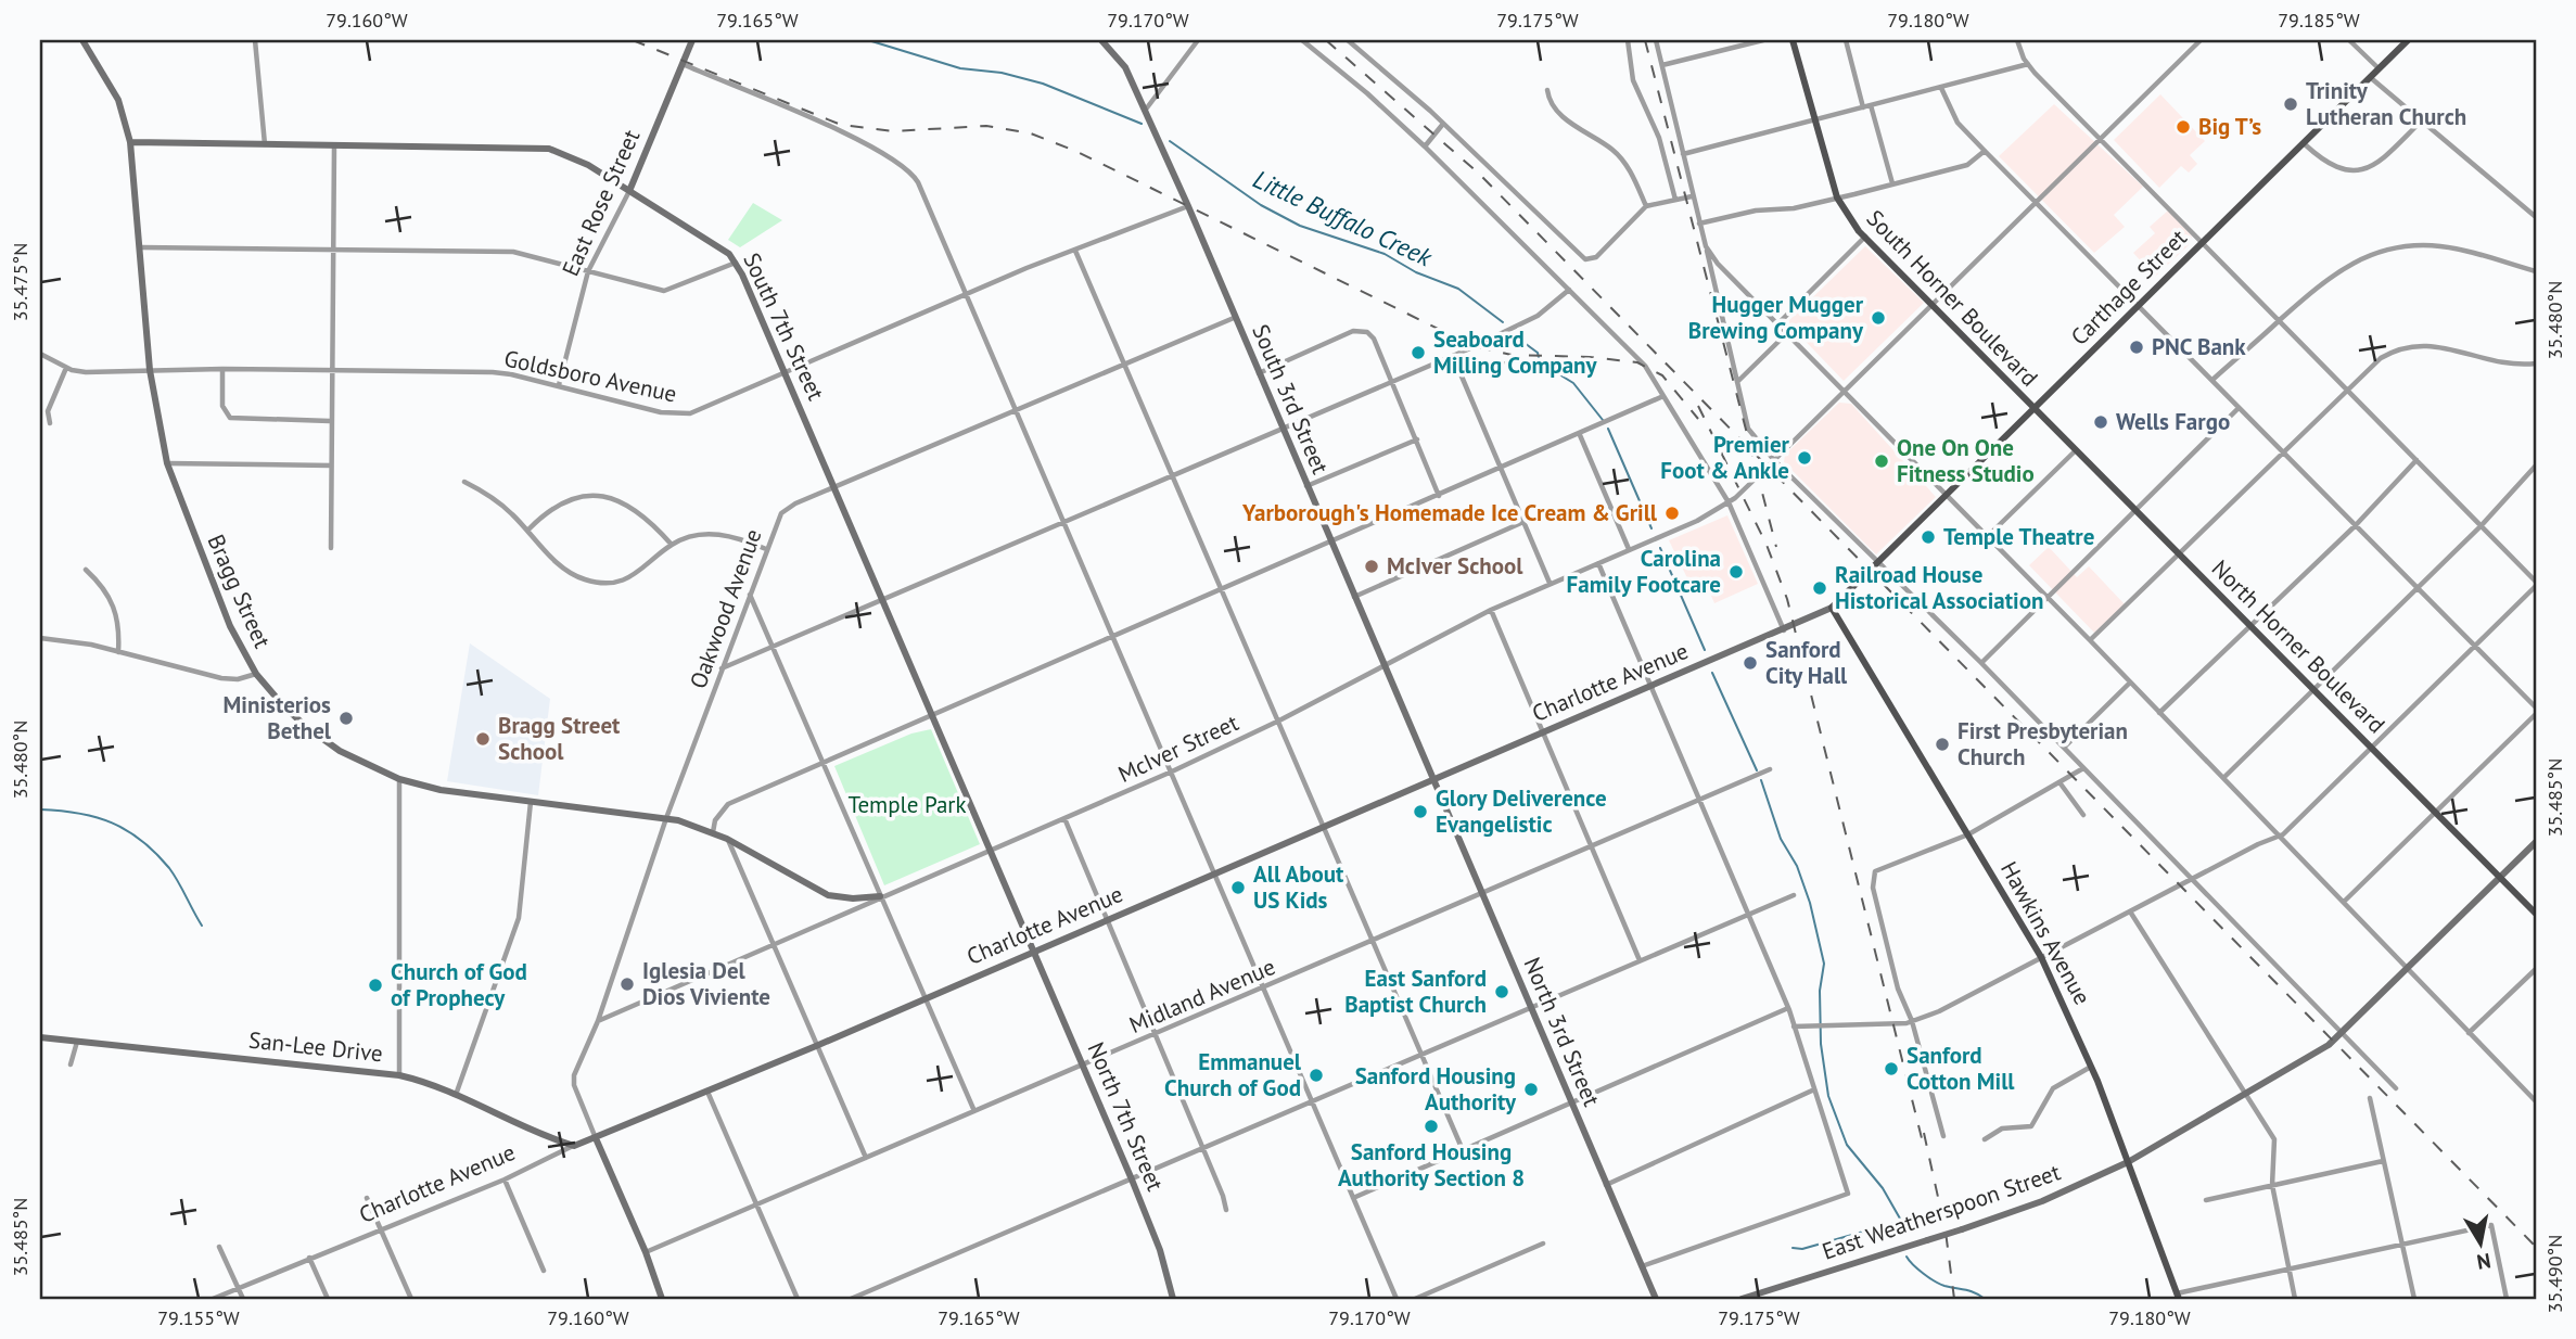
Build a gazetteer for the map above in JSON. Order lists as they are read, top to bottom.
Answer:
{
  "streets": {
    "main road": [
      "Carthage Street",
      "South Horner Boulevard",
      "North Horner Boulevard",
      "Charlotte Avenue",
      "Hawkins Avenue"
    ],
    "street": [
      "East Rose Street",
      "South 7th Street",
      "Goldsboro Avenue",
      "South 3rd Street",
      "Bragg Street",
      "Oakwood Avenue",
      "McIver Street",
      "Midland Avenue",
      "North 3rd Street",
      "San-Lee Drive",
      "North 7th Street",
      "East Weatherspoon Street"
    ]
  },
  "crossings": [
    ["East Rose Street", "South 7th Street"],
    ["East Rose Street", "Goldsboro Avenue"],
    ["Carthage Street", "South Horner Boulevard"],
    ["Carthage Street", "North Horner Boulevard"],
    ["Carthage Street", "Charlotte Avenue"],
    ["South Horner Boulevard", "North Horner Boulevard"],
    ["South Horner Boulevard", "McIver Street"],
    ["South 7th Street", "Goldsboro Avenue"],
    ["South 7th Street", "Bragg Street"],
    ["South 7th Street", "Oakwood Avenue"],
    ["South 7th Street", "Charlotte Avenue"],
    ["South 7th Street", "McIver Street"],
    ["South 7th Street", "North 7th Street"],
    ["Goldsboro Avenue", "South 3rd Street"],
    ["Goldsboro Avenue", "Bragg Street"],
    ["South 3rd Street", "Oakwood Avenue"],
    ["South 3rd Street", "Charlotte Avenue"],
    ["South 3rd Street", "McIver Street"],
    ["South 3rd Street", "North 3rd Street"],
    ["Bragg Street", "Oakwood Avenue"],
    ["Bragg Street", "McIver Street"],
    ["Oakwood Avenue", "Charlotte Avenue"],
    ["Oakwood Avenue", "McIver Street"],
    ["North Horner Boulevard", "East Weatherspoon Street"],
    ["Charlotte Avenue", "Hawkins Avenue"],
    ["Charlotte Avenue", "North 3rd Street"],
    ["Charlotte Avenue", "San-Lee Drive"],
    ["Charlotte Avenue", "North 7th Street"],
    ["Hawkins Avenue", "East Weatherspoon Street"],
    ["Midland Avenue", "North 3rd Street"],
    ["Midland Avenue", "North 7th Street"]
  ],
  "water": ["Little Buffalo Creek"],
  "parks": ["Temple Park"],
  "places": [
    "Trinity Lutheran Church",
    "Big T’s",
    "Hugger Mugger Brewing Company",
    "PNC Bank",
    "Seaboard Milling Company",
    "Wells Fargo",
    "Premier Foot & Ankle",
    "One On One Fitness Studio",
    "Yarborough's Homemade Ice Cream & Grill",
    "Temple Theatre",
    "McIver School",
    "Carolina Family Footcare",
    "Railroad House Historical Association",
    "Sanford City Hall",
    "Ministerios Bethel",
    "Bragg Street School",
    "First Presbyterian Church",
    "Glory Deliverence Evangelistic",
    "All About US Kids",
    "Iglesia Del Dios Viviente",
    "Church of God of Prophecy",
    "East Sanford Baptist Church",
    "Sanford Cotton Mill",
    "Emmanuel Church of God",
    "Sanford Housing Authority",
    "Sanford Housing Authority Section 8"
  ],
  "north": "bottom",
  "coordinates": [
    "79.160°W",
    "79.165°W",
    "79.170°W",
    "79.175°W",
    "79.180°W",
    "79.185°W",
    "35.475°N",
    "35.480°N",
    "35.485°N",
    "35.490°N",
    "79.155°W"
  ]
}
